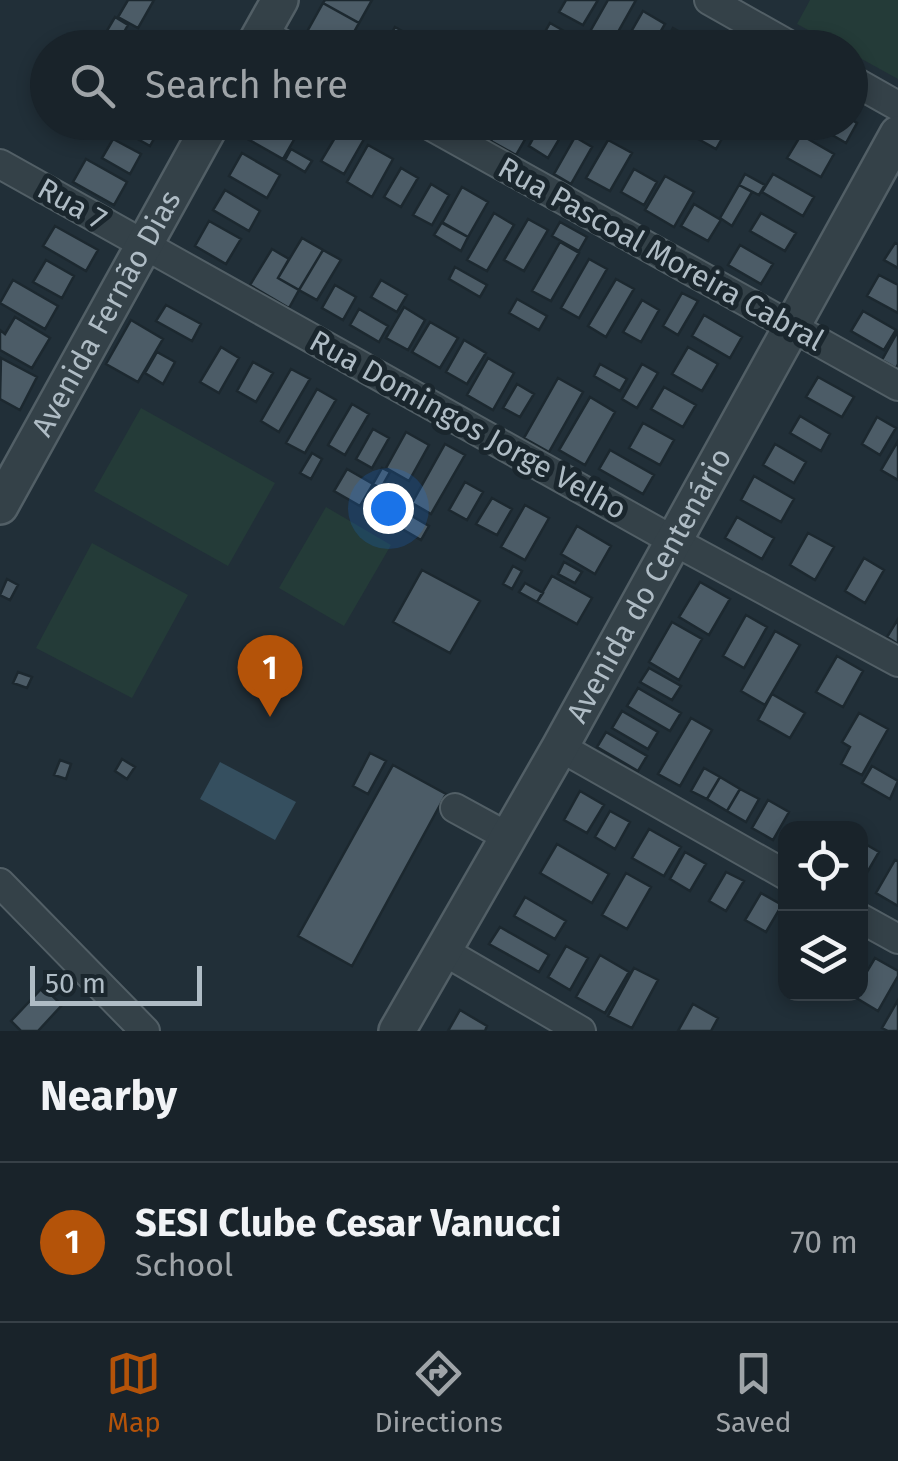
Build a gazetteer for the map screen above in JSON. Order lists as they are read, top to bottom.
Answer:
{
  "streets": {
    "street": [
      "Rua 7",
      "Rua Pascoal Moreira Cabral",
      "Avenida Fernão Dias",
      "Rua Domingos Jorge Velho",
      "Avenida do Centenário"
    ]
  },
  "crossings": [
    ["Rua 7", "Avenida Fernão Dias"],
    ["Rua 7", "Rua Domingos Jorge Velho"],
    ["Rua Pascoal Moreira Cabral", "Avenida do Centenário"],
    ["Avenida Fernão Dias", "Rua Domingos Jorge Velho"],
    ["Rua Domingos Jorge Velho", "Avenida do Centenário"]
  ],
  "scale_bar": "50 m",
  "page": {
    "search": "Search here",
    "pins": "1",
    "scale": "50 m",
    "heading": "Nearby",
    "list": [
      {
        "mark": "1",
        "name": "SESI Clube Cesar Vanucci",
        "note": "School",
        "value": "70 m"
      }
    ],
    "nav": ["Map", "Directions", "Saved"]
  }
}
